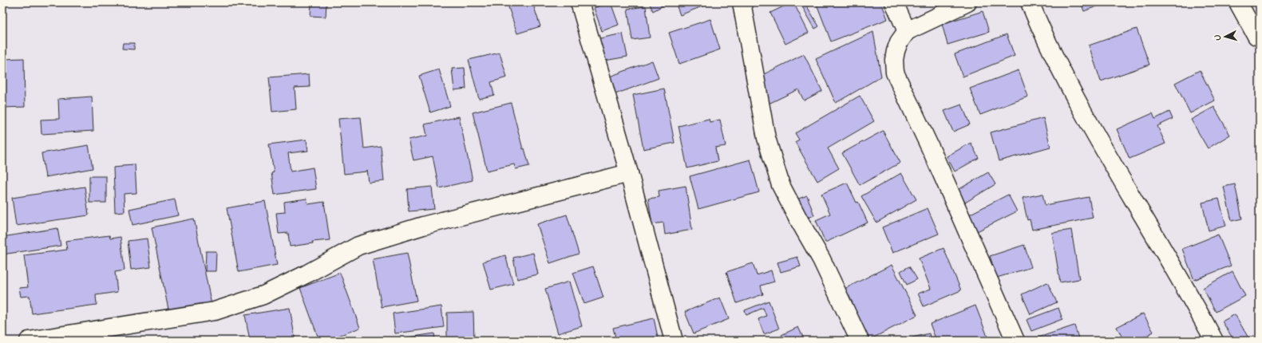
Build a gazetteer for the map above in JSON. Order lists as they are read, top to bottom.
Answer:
{
  "north": "left"
}
